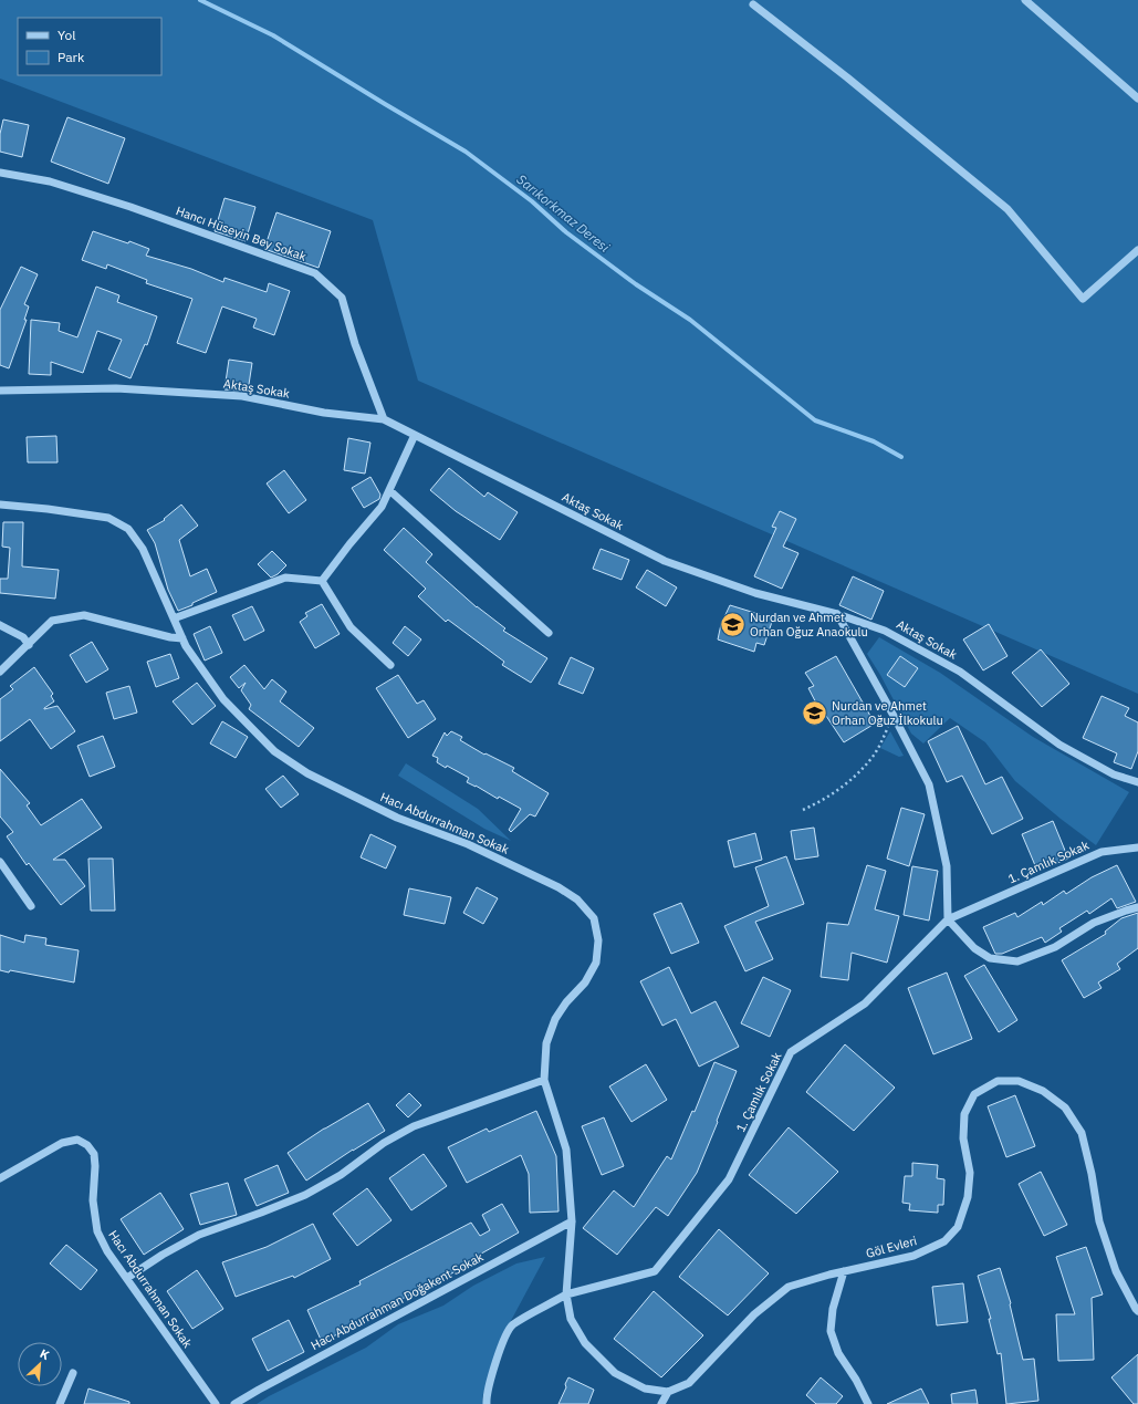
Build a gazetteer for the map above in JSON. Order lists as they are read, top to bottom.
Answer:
{
  "streets": {
    "street": [
      "Hancı Hüseyin Bey Sokak",
      "Aktaş Sokak",
      "Hacı Abdurrahman Sokak",
      "1. Çamlık Sokak",
      "Göl Evleri",
      "Hacı Abdurrahman Doğakent Sokak"
    ]
  },
  "crossings": [
    ["Hancı Hüseyin Bey Sokak", "Aktaş Sokak"],
    ["Hacı Abdurrahman Sokak", "1. Çamlık Sokak"],
    ["Hacı Abdurrahman Sokak", "Hacı Abdurrahman Doğakent Sokak"]
  ],
  "water": ["Sarıkorkmaz Deresi"],
  "places": {
    "school or university": ["Nurdan ve Ahmet Orhan Oğuz Anaokulu", "Nurdan ve Ahmet Orhan Oğuz İlkokulu"]
  },
  "legend": ["Yol", "Park"],
  "north": "top right"
}
